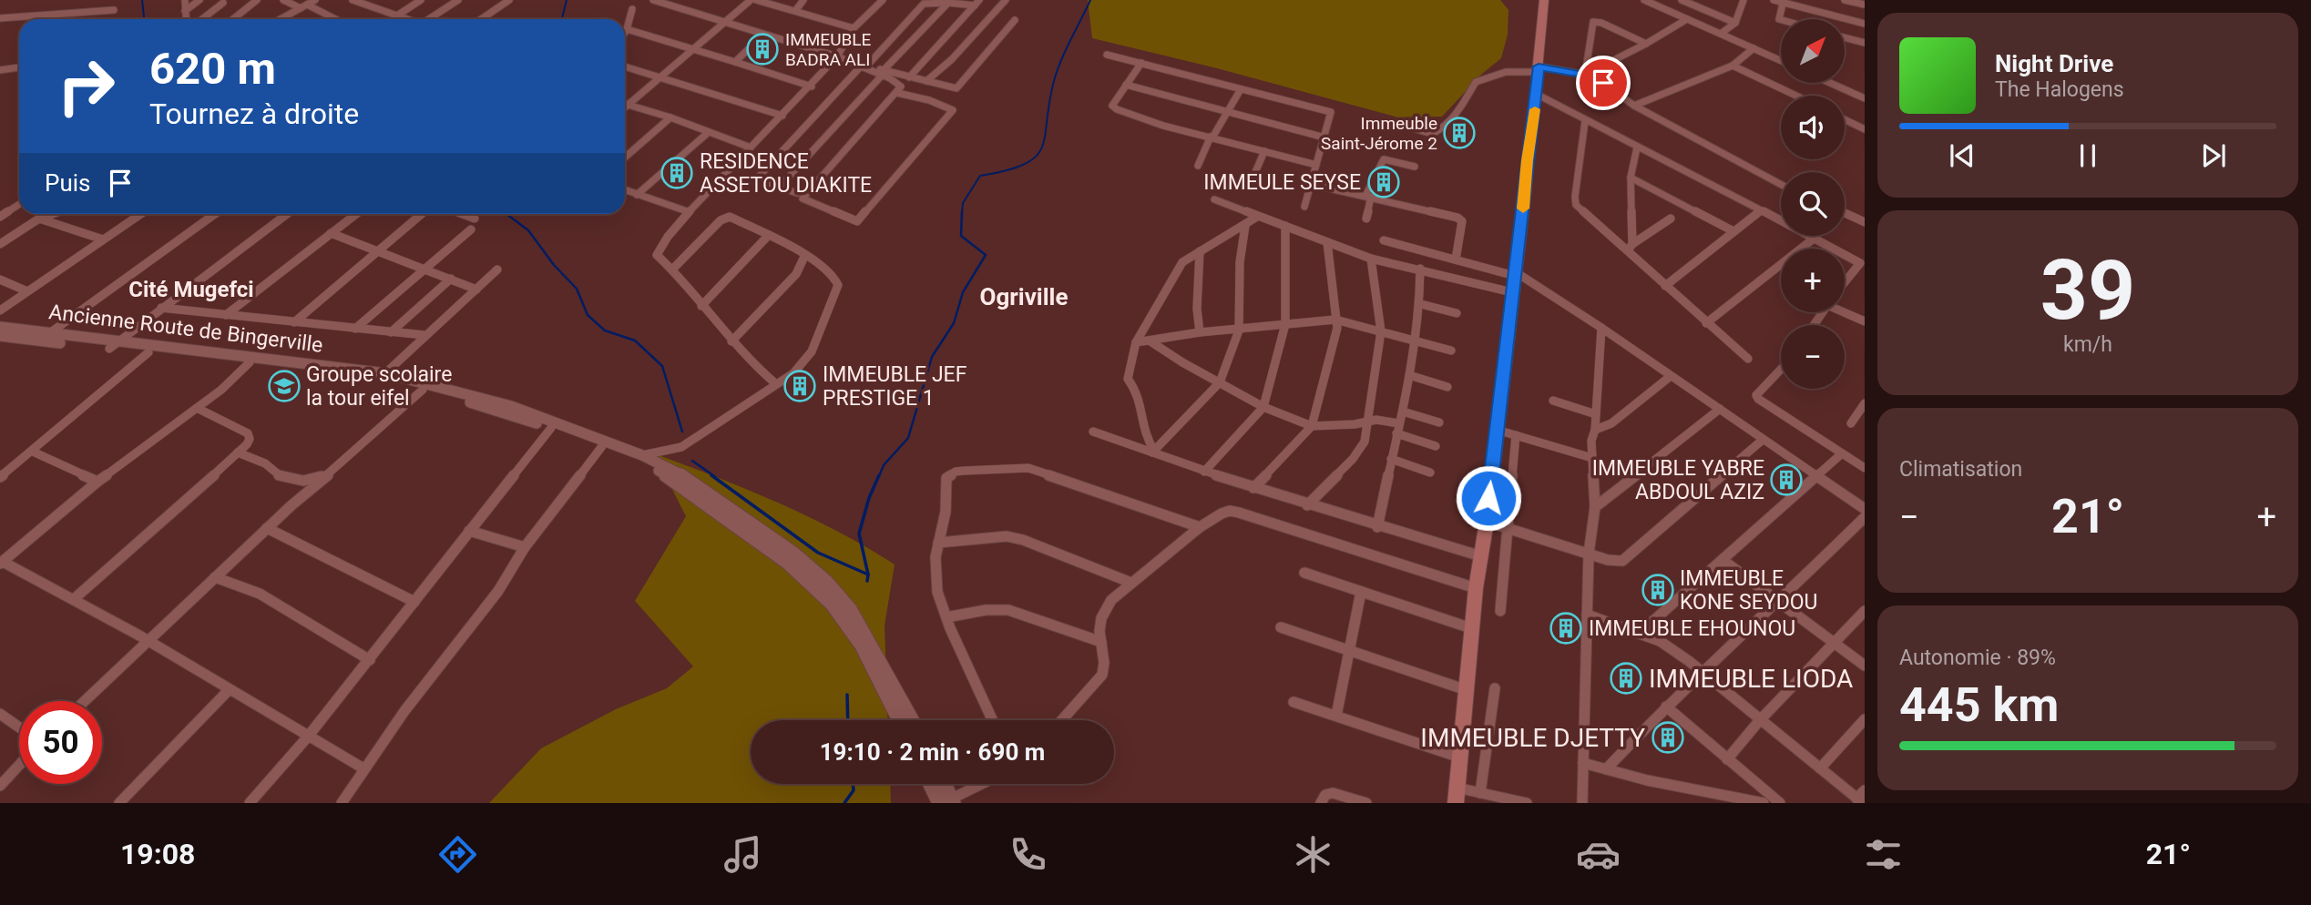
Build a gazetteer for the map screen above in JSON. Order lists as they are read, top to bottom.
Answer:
{
  "streets": {
    "street": ["Ancienne Route de Bingerville"]
  },
  "districts": ["Cité Mugefci", "Ogriville"],
  "places": {
    "building": [
      "IMMEUBLE BADRA ALI",
      "Immeuble Saint-Jérome 2",
      "RESIDENCE ASSETOU DIAKITE",
      "IMMEULE SEYSE",
      "IMMEUBLE JEF PRESTIGE 1",
      "IMMEUBLE YABRE ABDOUL AZIZ",
      "IMMEUBLE KONE SEYDOU",
      "IMMEUBLE EHOUNOU",
      "IMMEUBLE LIODA",
      "IMMEUBLE DJETTY"
    ],
    "school or university": ["Groupe scolaire la tour eifel"]
  },
  "north": "top right",
  "page": {
    "map_buttons": ["+", "−"],
    "turn": ["620 m", "Tournez à droite"],
    "song": ["Night Drive", "The Halogens"],
    "then": "Puis",
    "tile": [
      ["39", "km/h"],
      "Climatisation",
      ["Autonomie · 89%", "445 km"]
    ],
    "heat": ["−", "21°", "+"],
    "limit": "50",
    "trip": "19:10 · 2 min · 690 m",
    "tabs": ["19:08", "21°"]
  }
}
